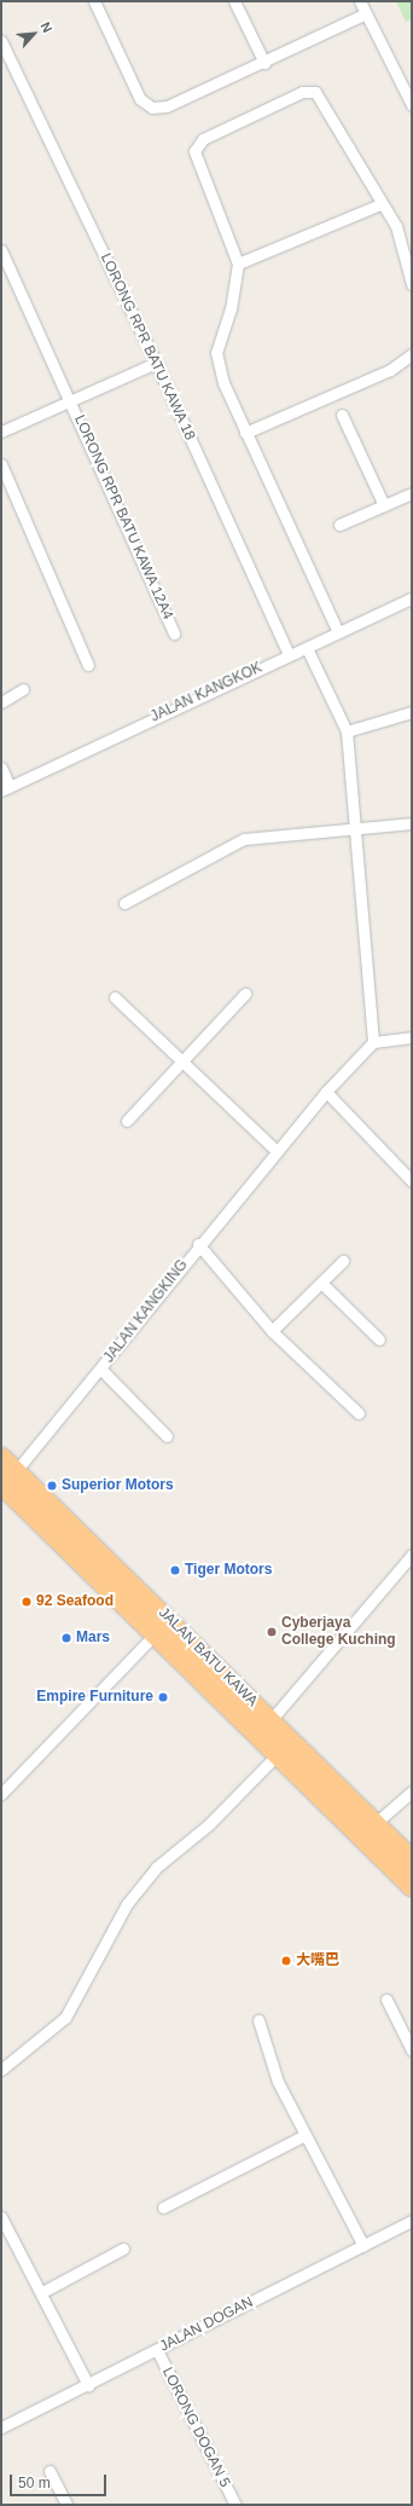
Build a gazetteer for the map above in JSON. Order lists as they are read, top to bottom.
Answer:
{
  "streets": {
    "highway": ["JALAN BATU KAWA"],
    "street": [
      "LORONG RPR BATU KAWA 18",
      "LORONG RPR BATU KAWA 12A4",
      "JALAN KANGKOK",
      "JALAN KANGKING",
      "JALAN DOGAN",
      "LORONG DOGAN 5"
    ]
  },
  "crossings": [
    ["LORONG RPR BATU KAWA 18", "JALAN KANGKOK"],
    ["JALAN KANGKING", "JALAN BATU KAWA"],
    ["JALAN DOGAN", "LORONG DOGAN 5"]
  ],
  "places": [
    "Superior Motors",
    "Tiger Motors",
    "92 Seafood",
    "Cyberjaya College Kuching",
    "Mars",
    "Empire Furniture",
    "大嘴巴"
  ],
  "scale_bar": "50 m",
  "north": "top right"
}
